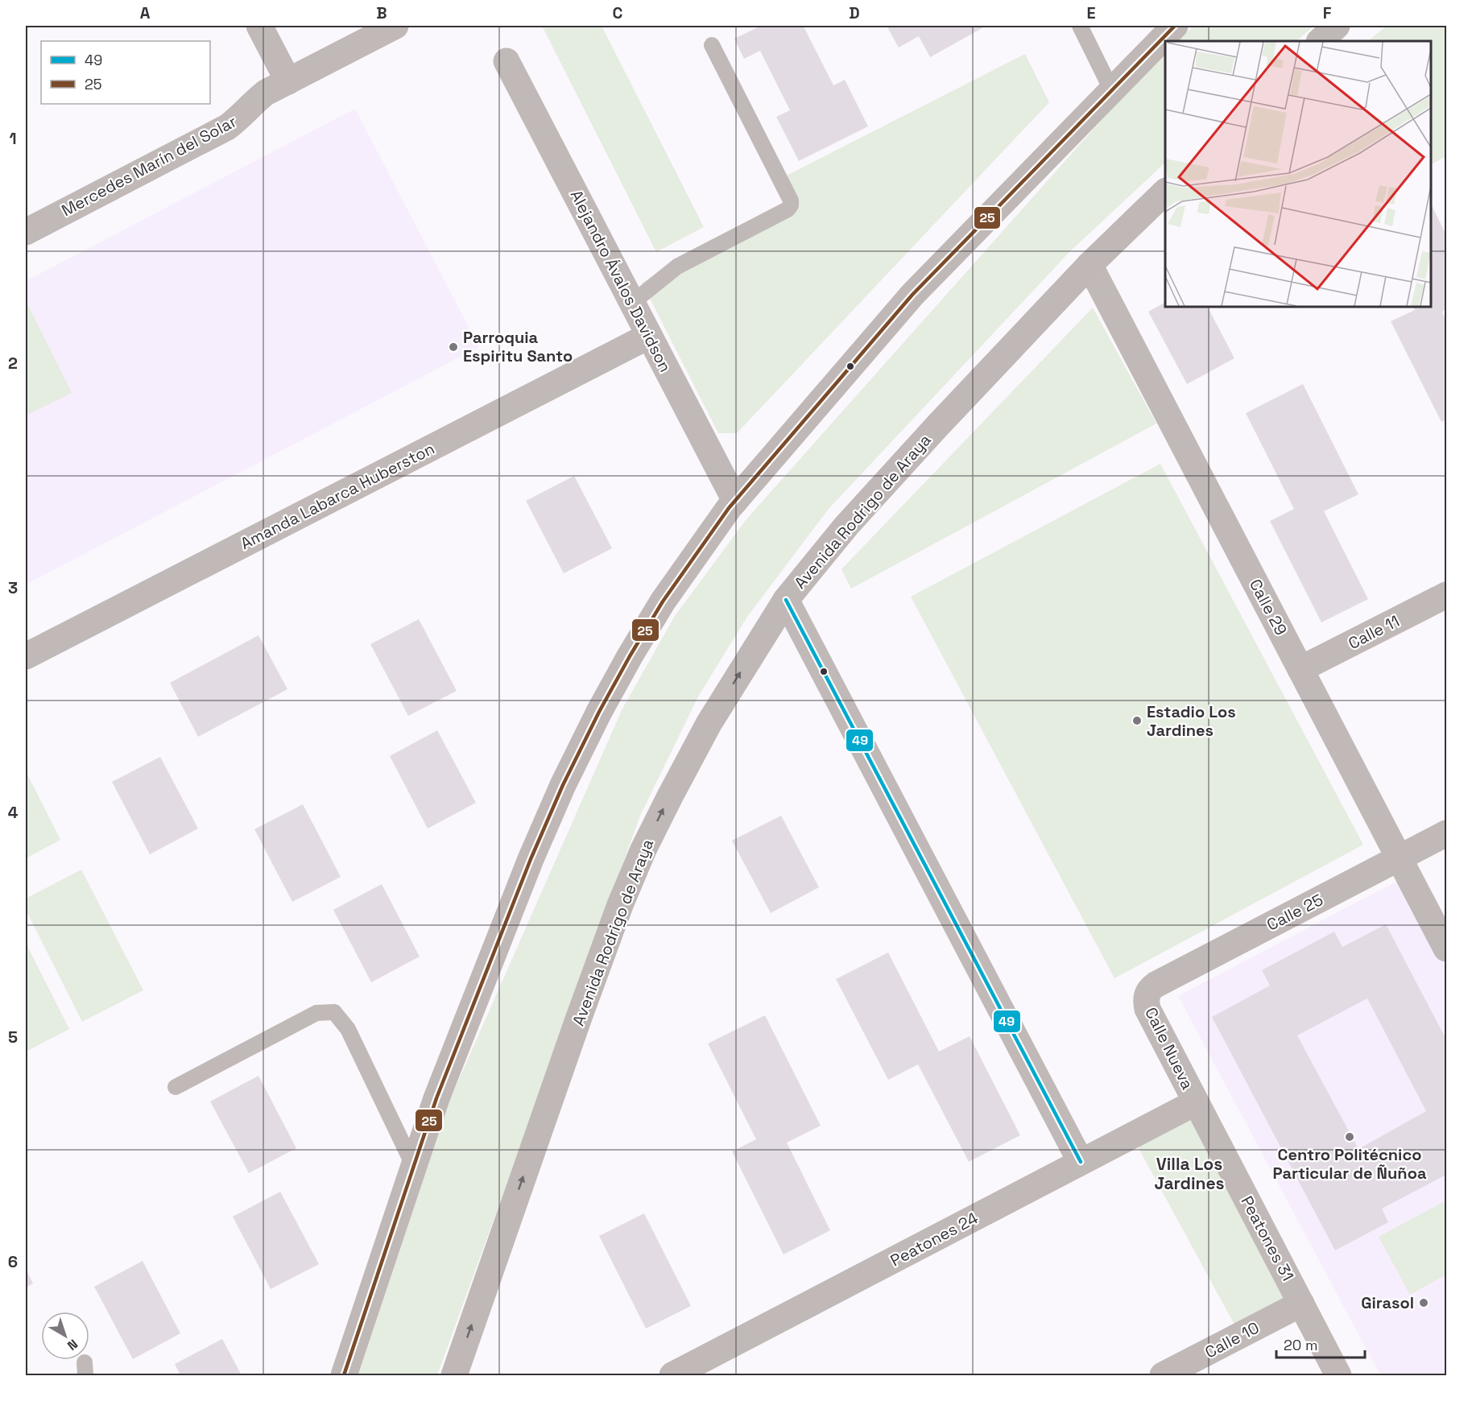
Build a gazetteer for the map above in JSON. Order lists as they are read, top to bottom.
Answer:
{
  "streets": {
    "main road": ["Avenida Rodrigo de Araya"],
    "street": [
      "Mercedes Marín del Solar",
      "Alejandro Ávalos Davidson",
      "Amanda Labarca Huberston",
      "Calle 29",
      "Calle 11",
      "Calle 25",
      "Calle Nueva",
      "Peatones 31",
      "Peatones 24",
      "Calle 10"
    ]
  },
  "crossings": [
    ["Alejandro Ávalos Davidson", "Amanda Labarca Huberston"],
    ["Avenida Rodrigo de Araya", "Calle 29"],
    ["Calle 29", "Calle 11"],
    ["Calle 29", "Calle 25"],
    ["Calle 25", "Calle Nueva"],
    ["Calle Nueva", "Peatones 31"],
    ["Calle Nueva", "Peatones 24"],
    ["Peatones 31", "Peatones 24"],
    ["Peatones 31", "Calle 10"]
  ],
  "districts": ["Villa Los Jardines"],
  "places": [
    "Parroquia Espiritu Santo",
    "Estadio Los Jardines",
    "Centro Politécnico Particular de Ñuñoa",
    "Girasol"
  ],
  "lines": ["transit line 25", "transit line 49"],
  "legend": ["49", "25"],
  "scale_bar": "20 m",
  "north": "bottom right",
  "grid": {
    "columns": [
      "A",
      "B",
      "C",
      "D",
      "E",
      "F"
    ],
    "rows": [
      "1",
      "2",
      "3",
      "4",
      "5",
      "6"
    ]
  }
}
